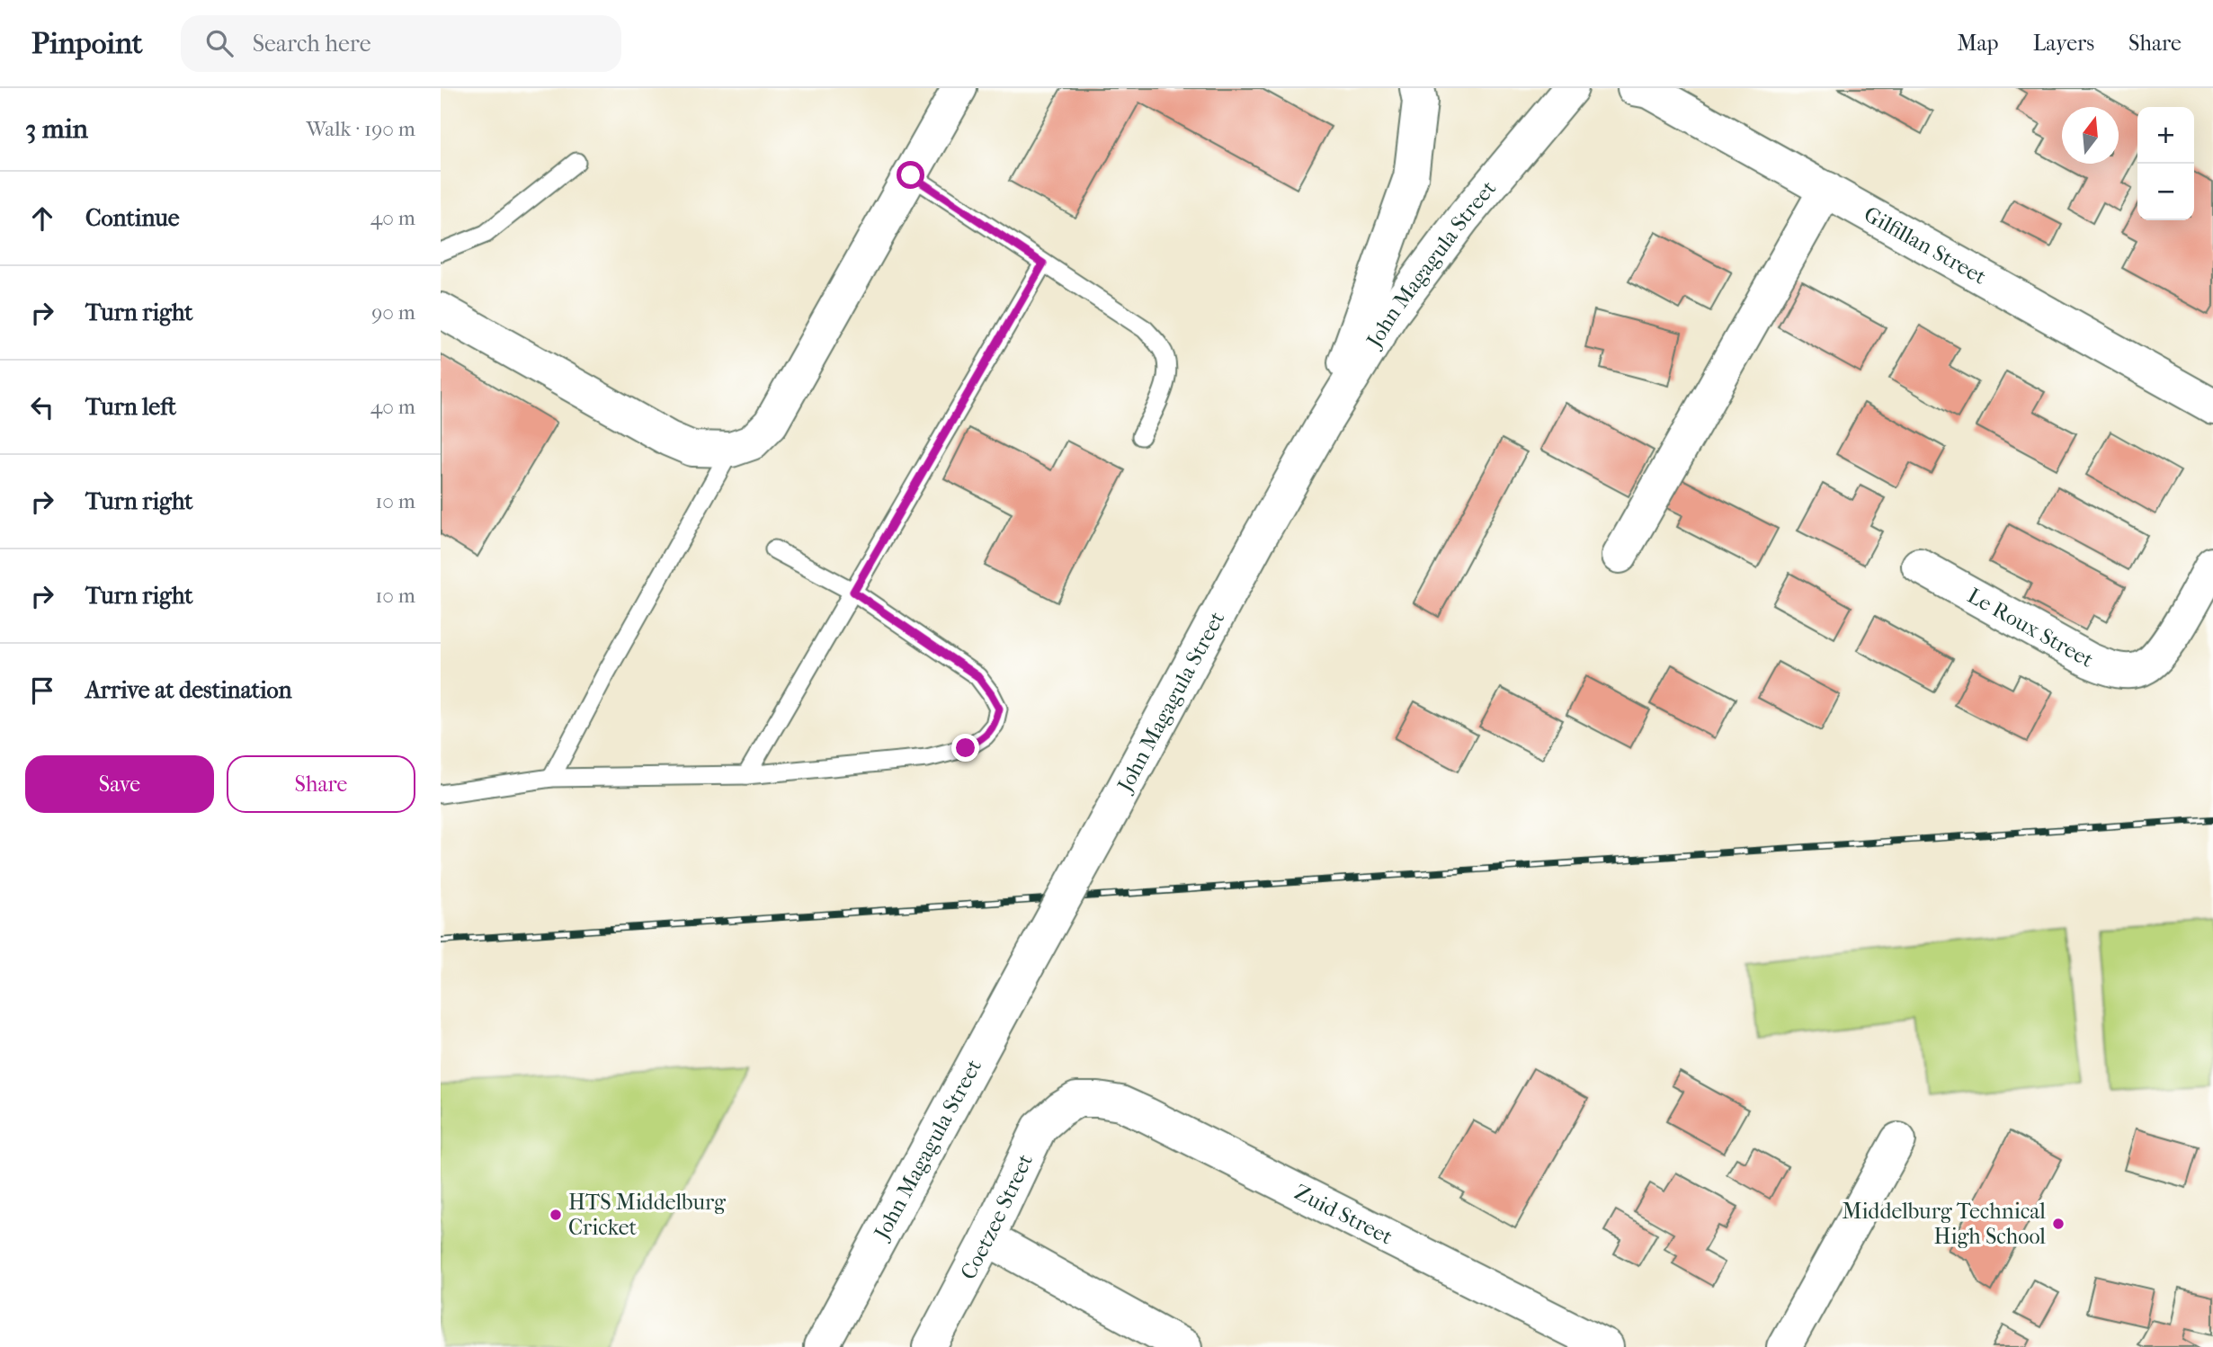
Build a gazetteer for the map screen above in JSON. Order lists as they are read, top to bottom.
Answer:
{
  "streets": {
    "street": [
      "Gilfillan Street",
      "John Magagula Street",
      "Le Roux Street",
      "Zuid Street",
      "Coetzee Street"
    ]
  },
  "crossings": [
    ["Zuid Street", "Coetzee Street"]
  ],
  "places": ["HTS Middelburg Cricket", "Middelburg Technical High School"],
  "north": "top",
  "page": {
    "header": "Pinpoint",
    "search": "Search here",
    "nav": ["Map", "Layers", "Share"],
    "heading": ["3 min", "Walk · 190 m"],
    "map_buttons": ["+", "−"],
    "list": [
      ["Continue", "40 m"],
      ["Turn right", "90 m"],
      ["Turn left", "40 m"],
      ["Turn right", "10 m"],
      ["Turn right", "10 m"],
      "Arrive at destination"
    ],
    "buttons": ["Save", "Share"]
  }
}
